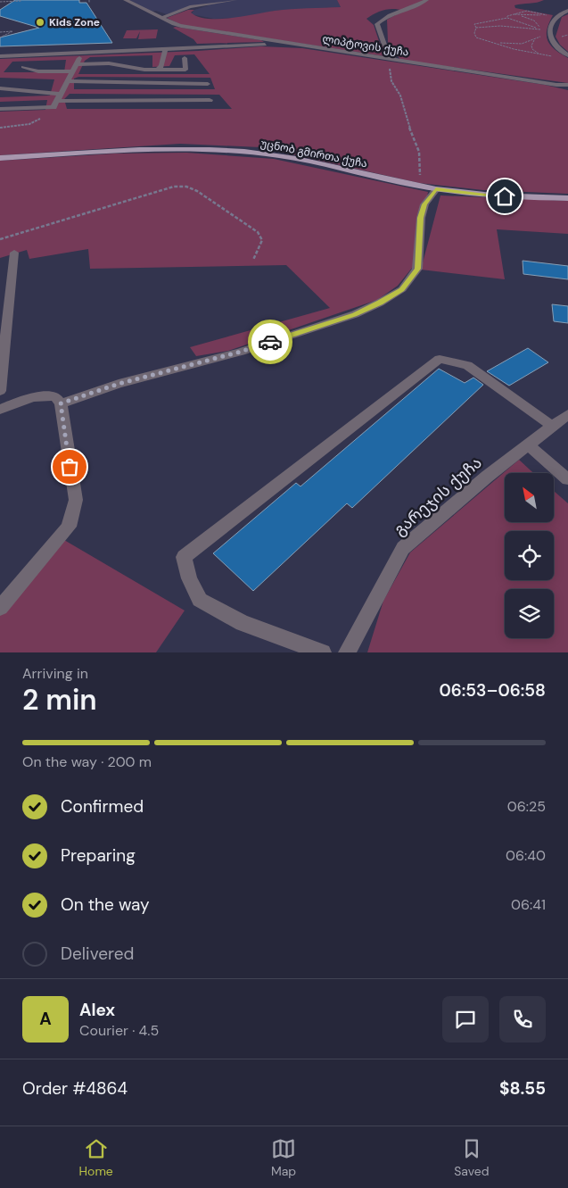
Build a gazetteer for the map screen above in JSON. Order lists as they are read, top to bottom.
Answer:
{
  "streets": {
    "main road": ["უცნობ გმირთა ქუჩა"],
    "street": ["ლიპტოვის ქუჩა", "გარეჯის ქუჩა"]
  },
  "places": ["Kids Zone"],
  "north": "top left",
  "page": {
    "heading": ["2 min", "Arriving in", "06:53–06:58"],
    "panel": [
      "Alex",
      "Courier · 4.5",
      "Order #4864",
      "$8.55"
    ],
    "bar": "On the way · 200 m",
    "list": [
      ["Confirmed", "06:25"],
      ["Preparing", "06:40"],
      ["On the way", "06:41"],
      "Delivered"
    ],
    "round": "A",
    "tabs": ["Home", "Map", "Saved"]
  }
}
